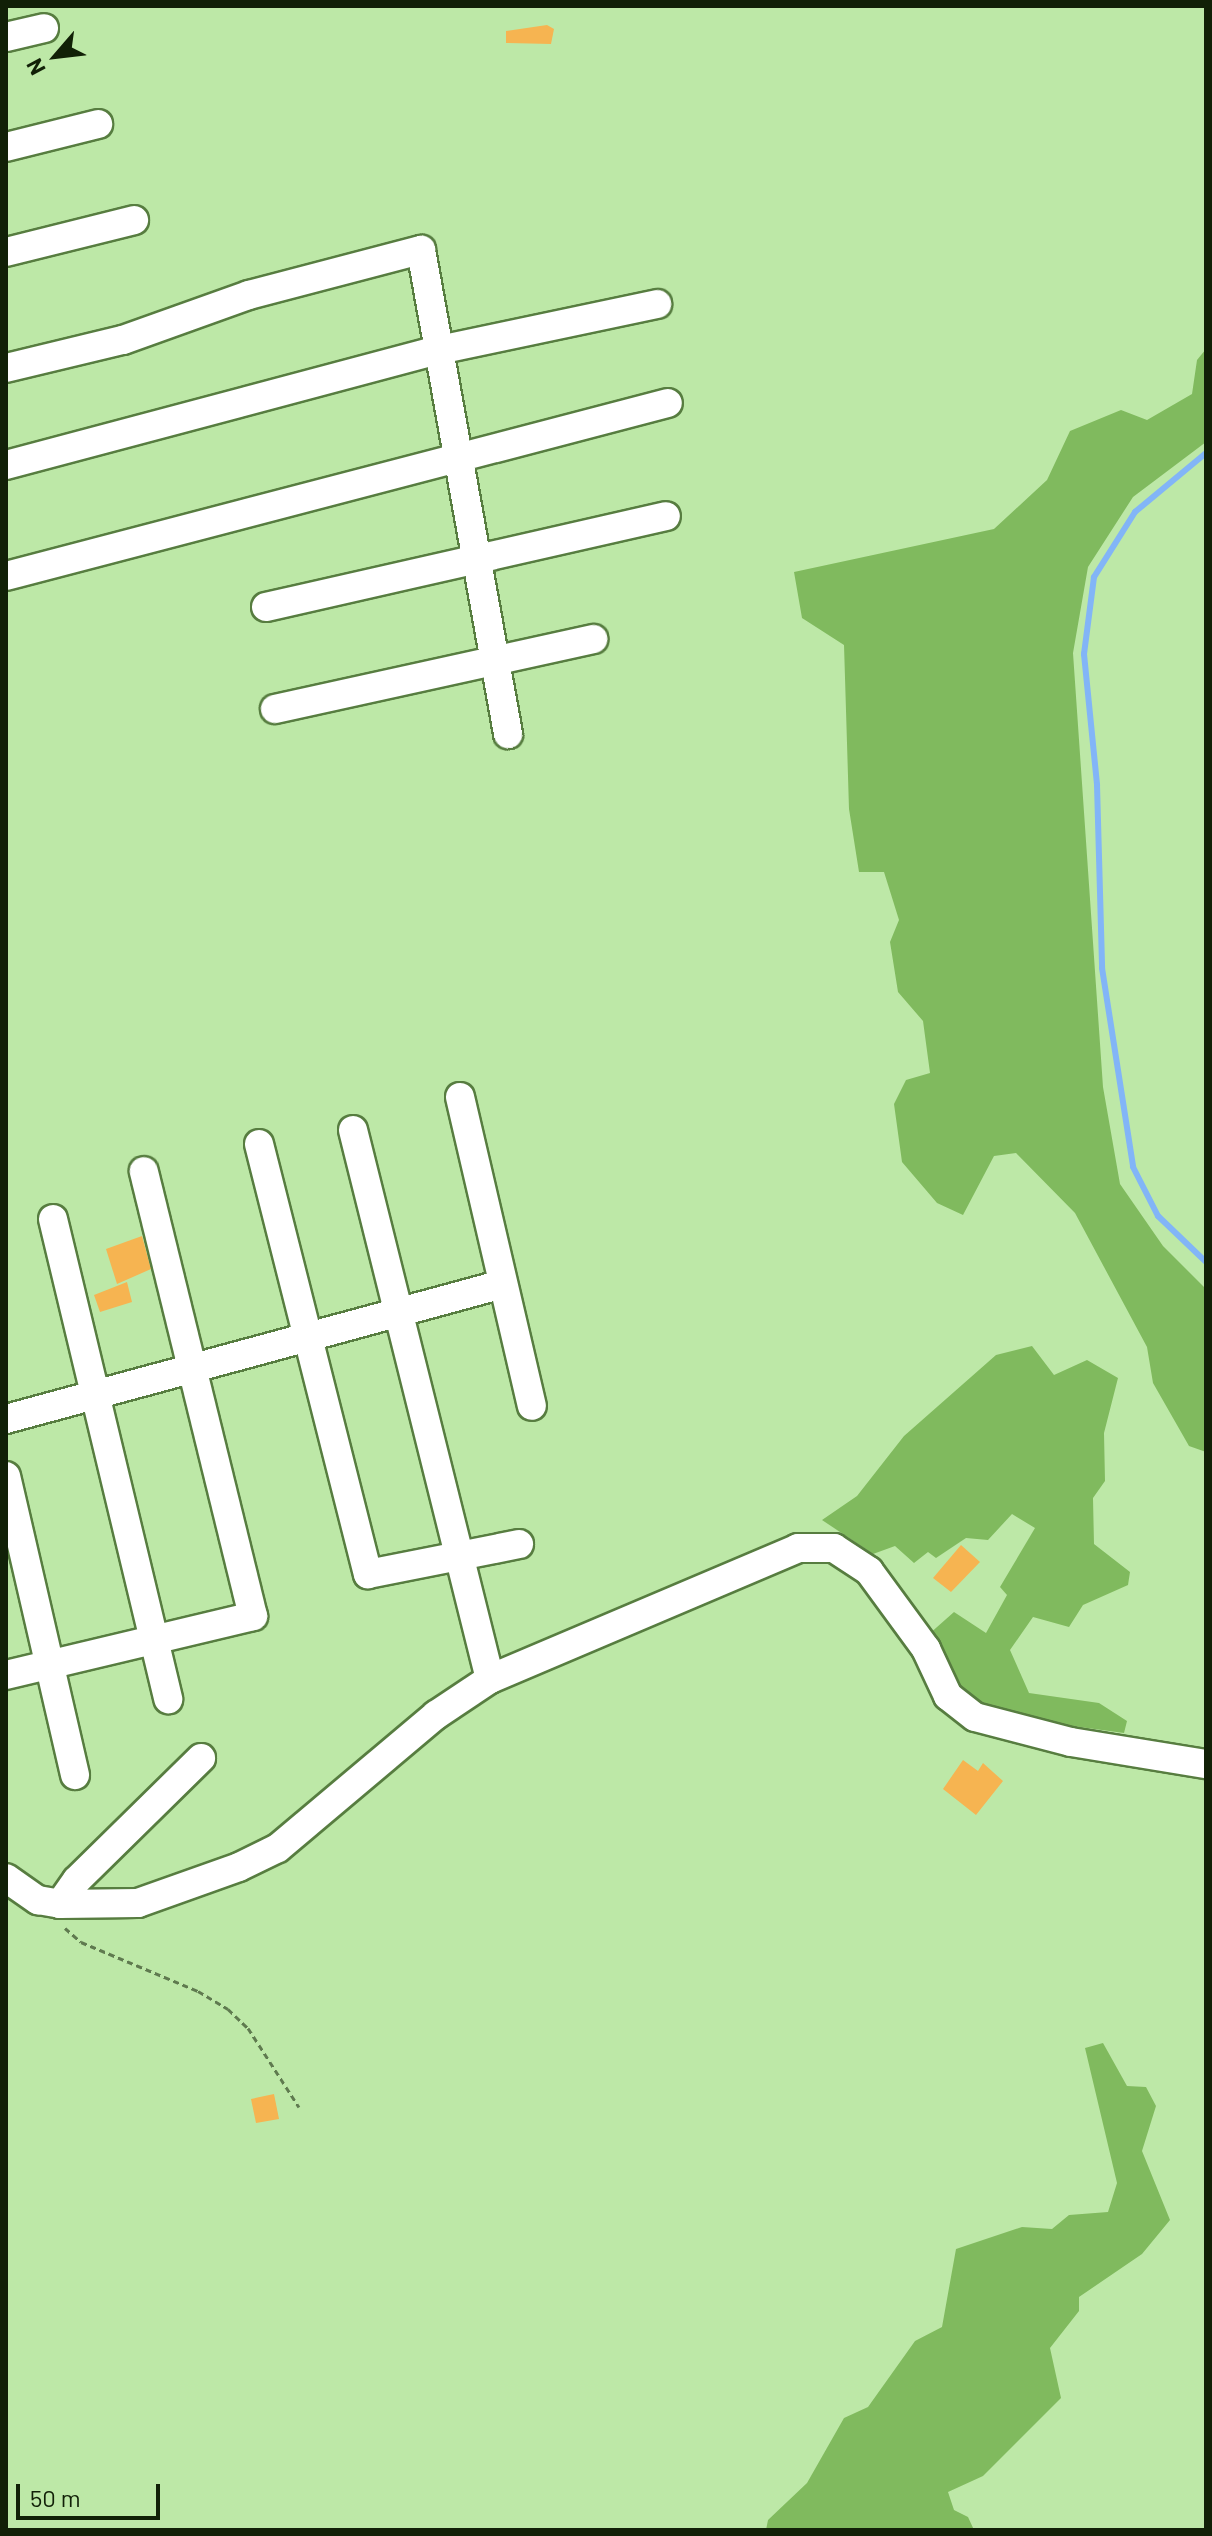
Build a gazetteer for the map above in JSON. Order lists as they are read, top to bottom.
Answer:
{
  "scale_bar": "50 m",
  "north": "bottom left"
}
